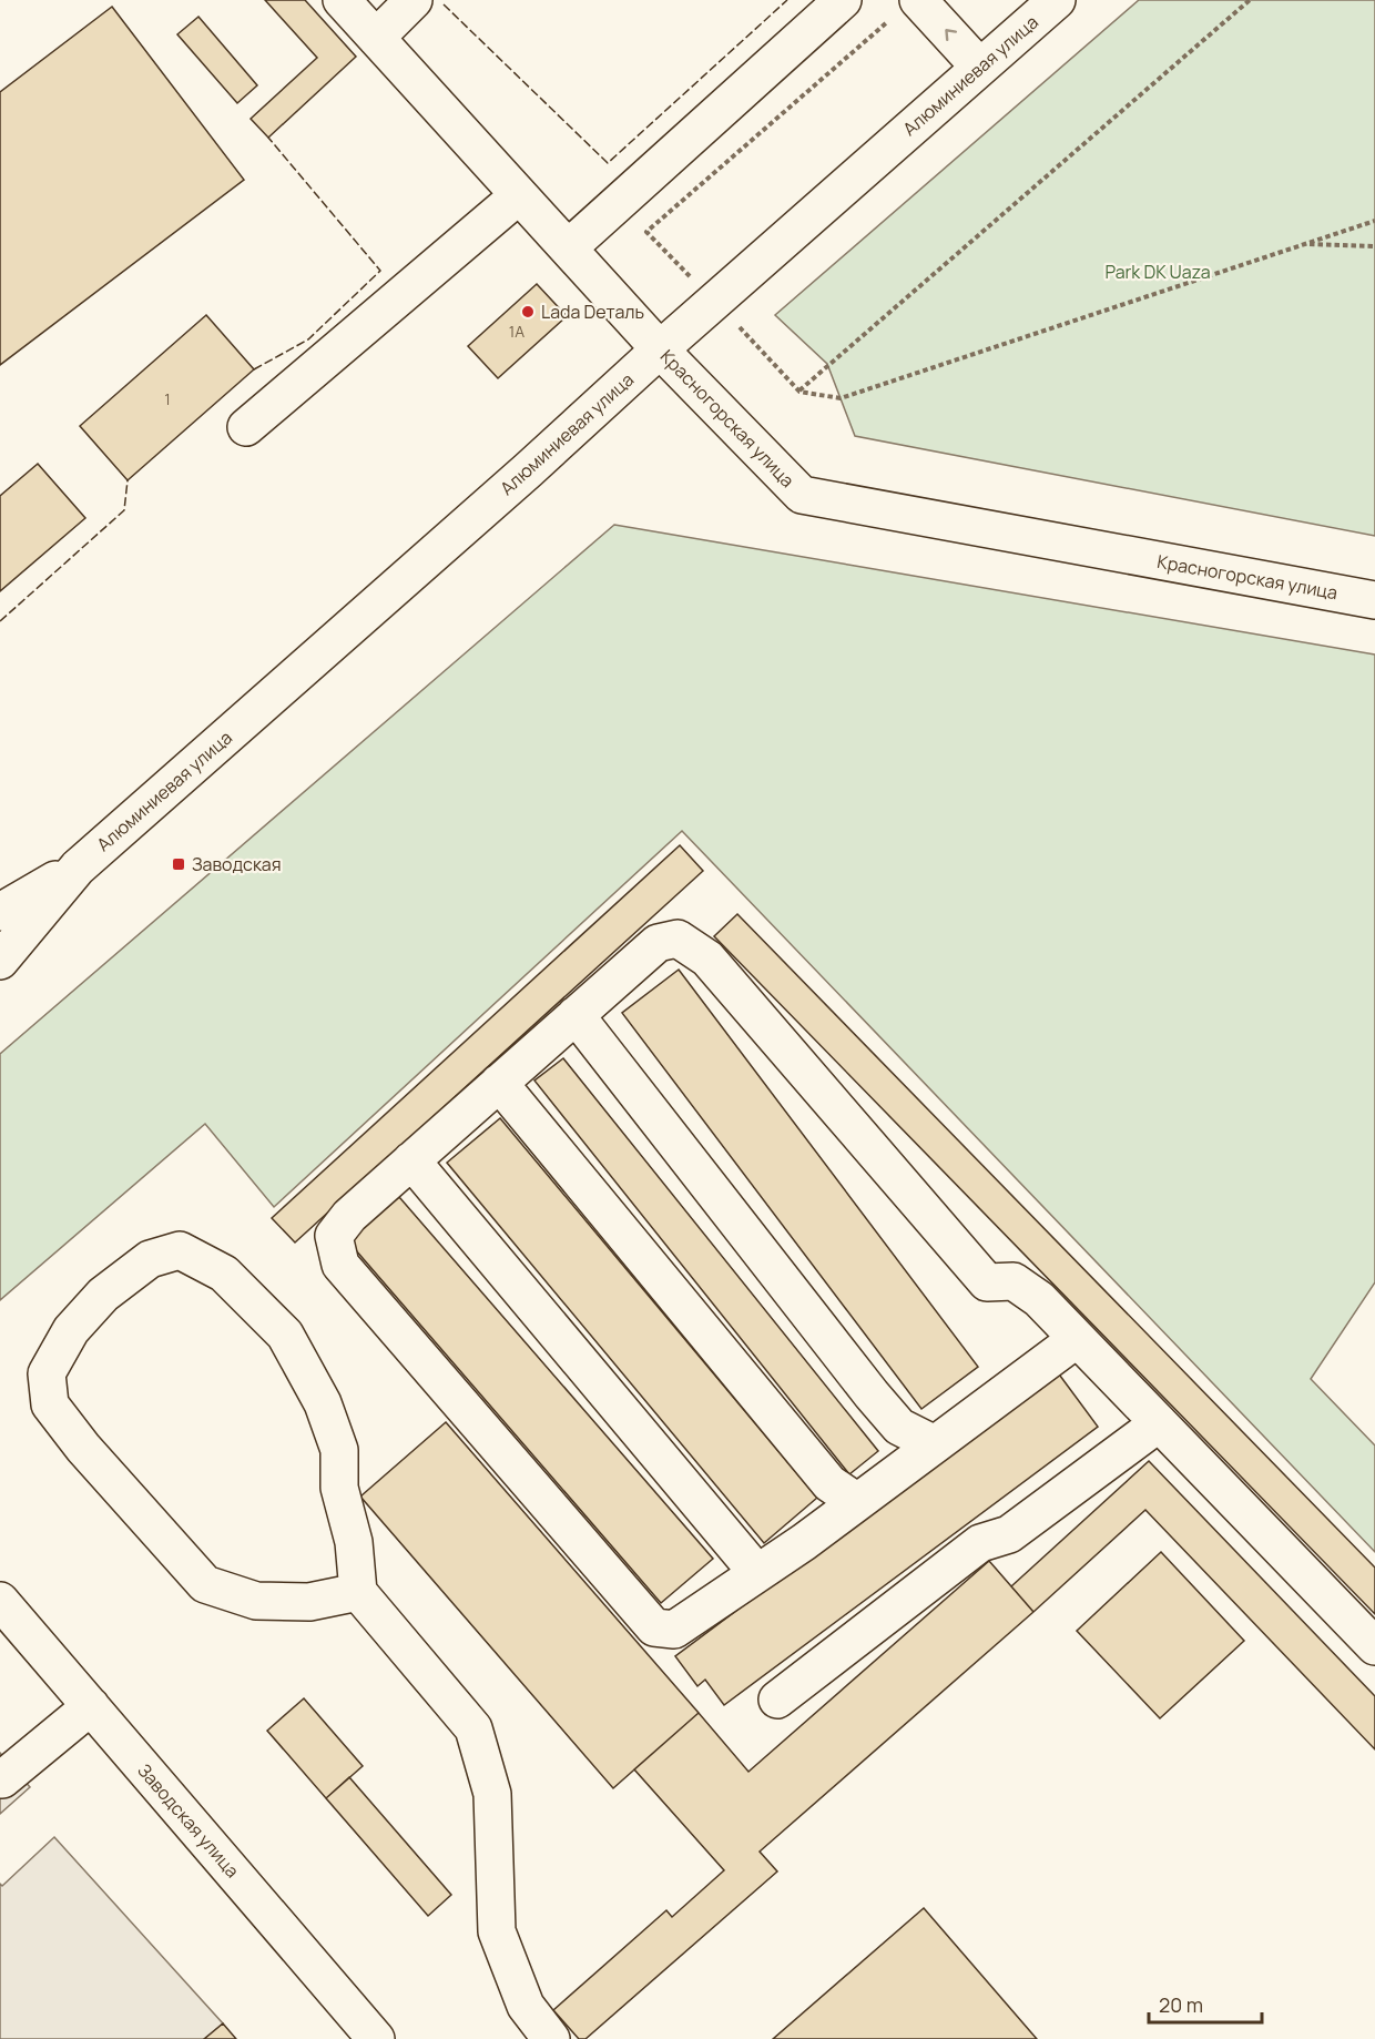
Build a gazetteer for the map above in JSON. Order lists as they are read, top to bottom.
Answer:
{
  "streets": {
    "street": ["Алюминиевая улица", "Красногорская улица", "Заводская улица"]
  },
  "crossings": [
    ["Алюминиевая улица", "Красногорская улица"]
  ],
  "parks": ["Park DK Uaza"],
  "places": {
    "other": ["Lada Dеталь"],
    "transit": ["Заводская"]
  },
  "house_numbers": ["1А", "1"],
  "scale_bar": "20 m"
}
